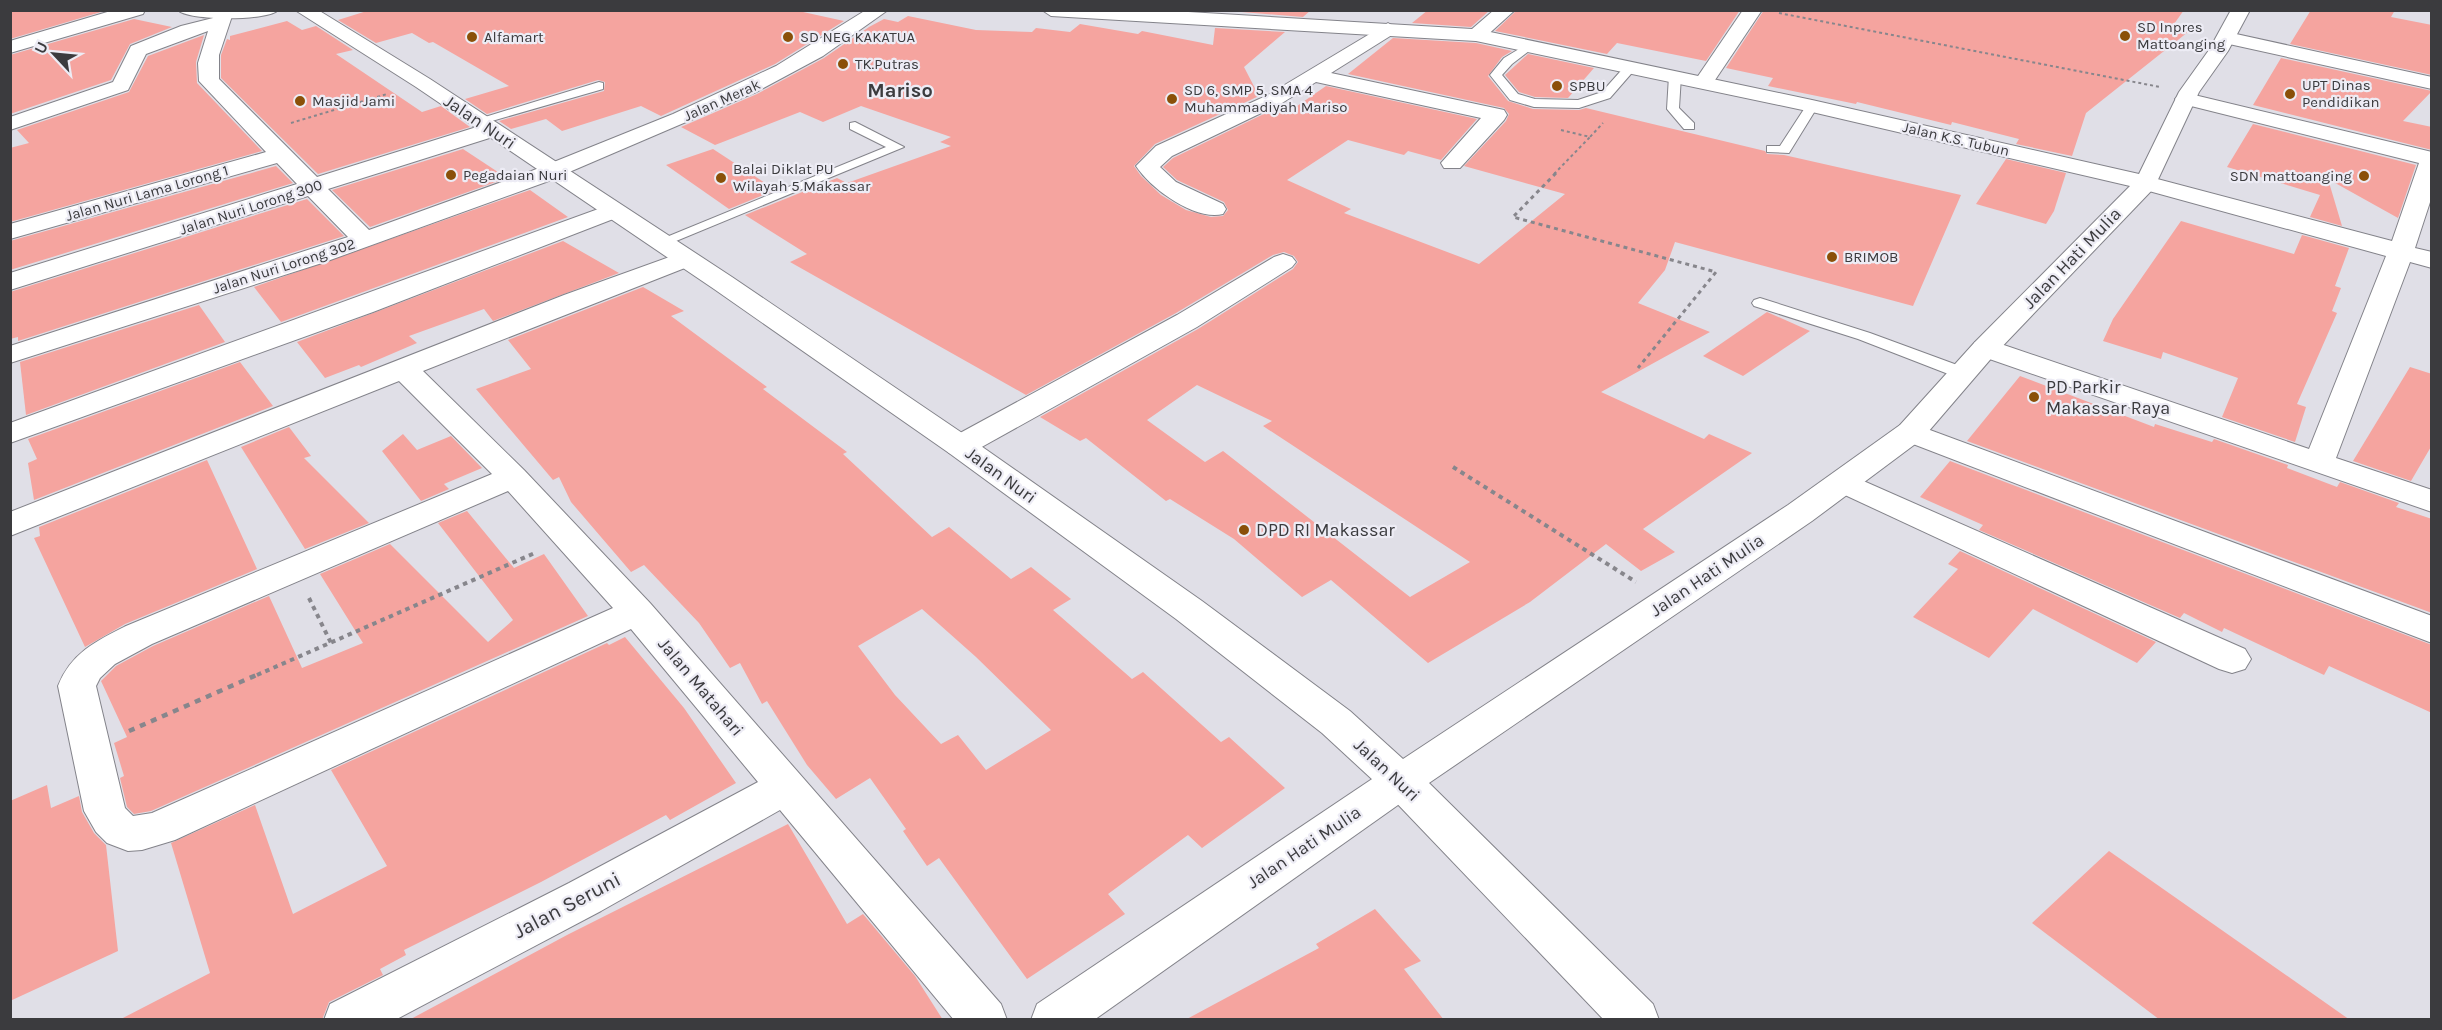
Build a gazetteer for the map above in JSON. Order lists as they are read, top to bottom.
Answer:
{
  "streets": {
    "street": [
      "Jalan Merak",
      "Jalan Nuri",
      "Jalan K.S. Tubun",
      "Jalan Nuri Lama Lorong 1",
      "Jalan Nuri Lorong 300",
      "Jalan Hati Mulia",
      "Jalan Nuri Lorong 302",
      "Jalan Matahari",
      "Jalan Seruni"
    ]
  },
  "crossings": [
    ["Jalan Merak", "Jalan Nuri"],
    ["Jalan Merak", "Jalan Nuri Lorong 302"],
    ["Jalan Nuri", "Jalan Nuri Lorong 300"],
    ["Jalan Nuri", "Jalan Hati Mulia"],
    ["Jalan Nuri", "Jalan Nuri Lorong 302"],
    ["Jalan K.S. Tubun", "Jalan Hati Mulia"],
    ["Jalan Matahari", "Jalan Seruni"]
  ],
  "districts": ["Mariso"],
  "places": [
    "SD Inpres Mattoanging",
    "Alfamart",
    "SD NEG KAKATUA",
    "TK.Putras",
    "SPBU",
    "UPT Dinas Pendidikan",
    "SD 6, SMP 5, SMA 4 Muhammadiyah Mariso",
    "Masjid Jami",
    "Pegadaian Nuri",
    "SDN mattoanging",
    "Balai Diklat PU Wilayah 5 Makassar",
    "BRIMOB",
    "PD Parkir Makassar Raya",
    "DPD RI Makassar"
  ],
  "north": "top left"
}
